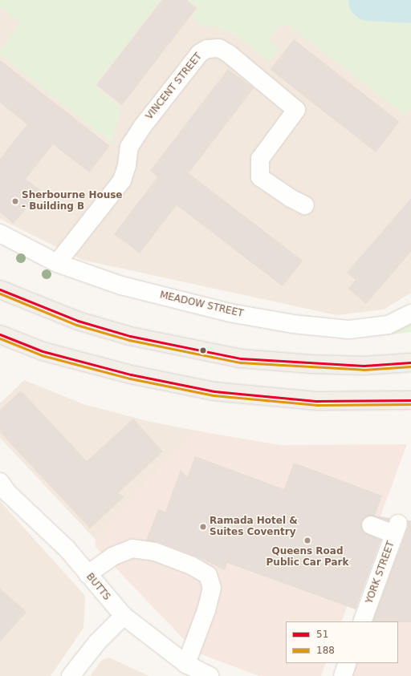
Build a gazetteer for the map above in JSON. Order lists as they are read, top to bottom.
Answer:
{
  "streets": {
    "street": [
      "VINCENT STREET",
      "MEADOW STREET",
      "YORK STREET",
      "BUTTS"
    ]
  },
  "crossings": [
    ["VINCENT STREET", "MEADOW STREET"]
  ],
  "places": ["Sherbourne House - Building B", "Ramada Hotel & Suites Coventry", "Queens Road Public Car Park"],
  "lines": ["transit line 51", "transit line 188"],
  "legend": ["51", "188"]
}
